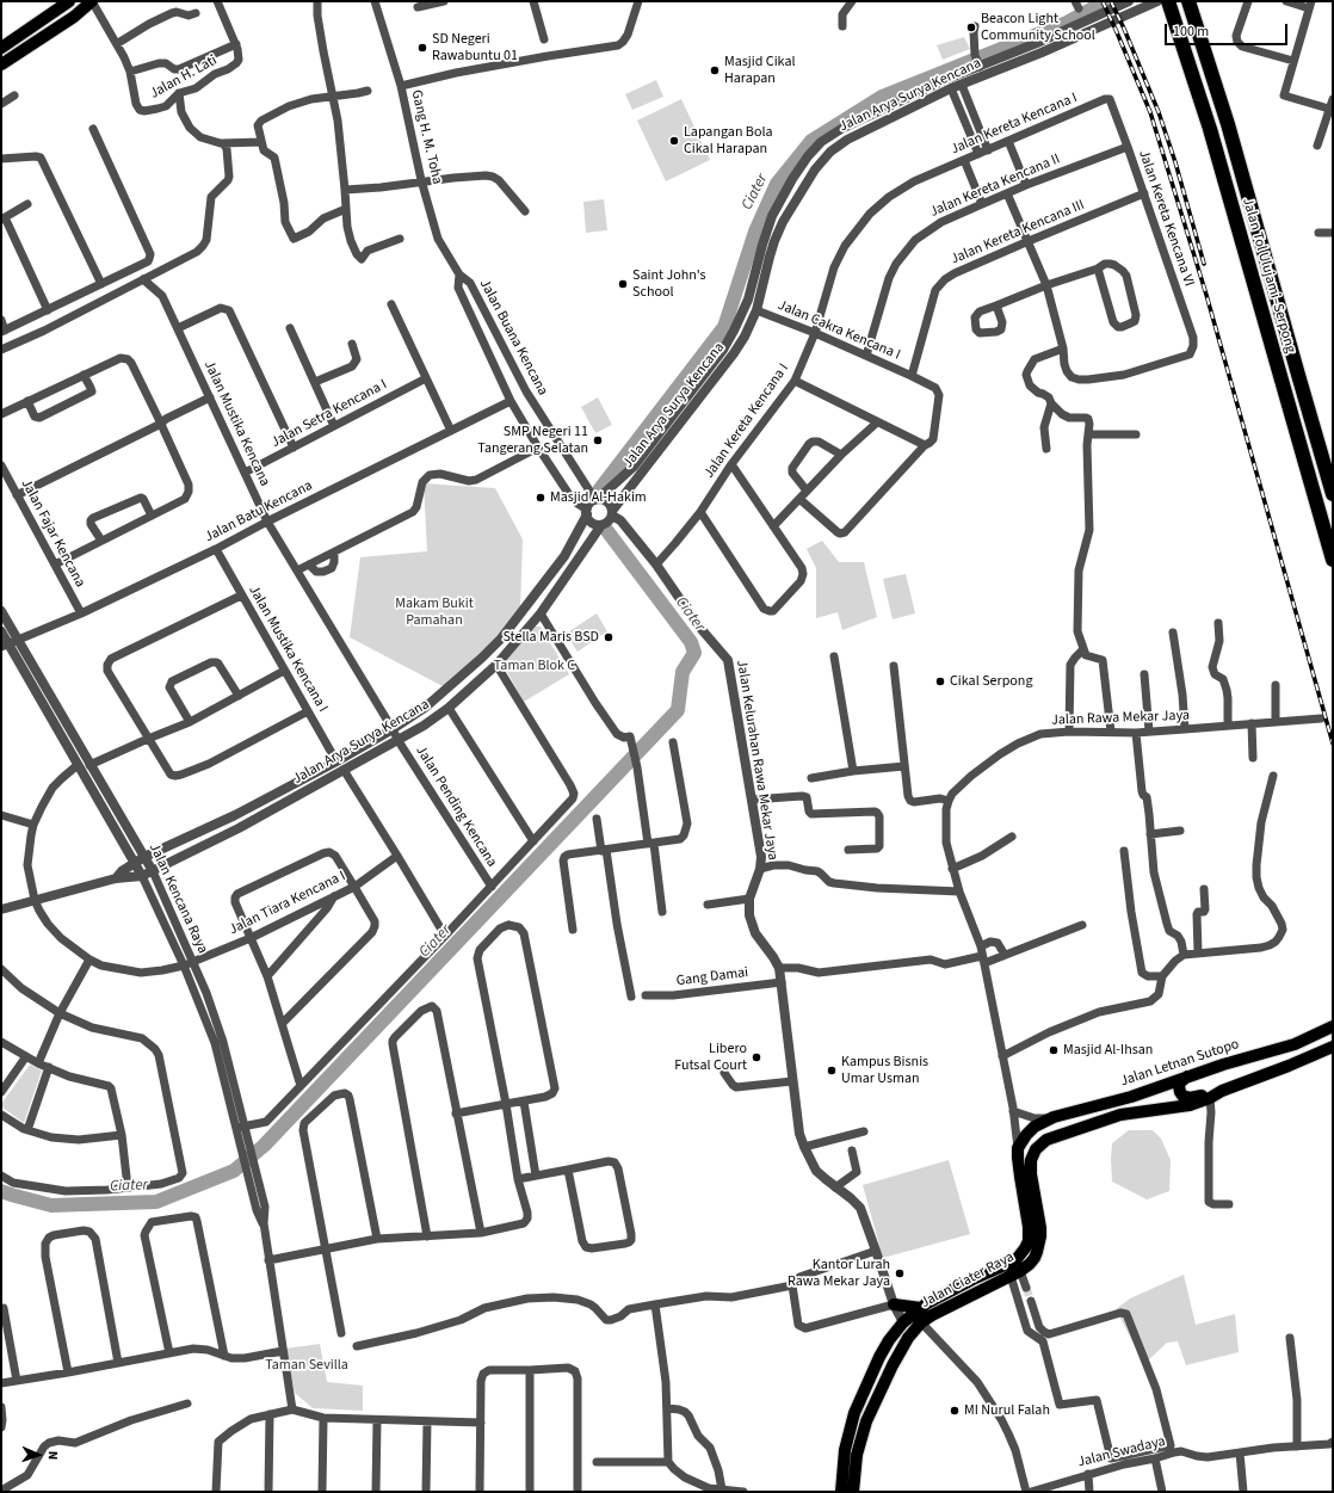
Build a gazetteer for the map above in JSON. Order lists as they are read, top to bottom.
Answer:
{
  "streets": {
    "highway": ["Jalan Tol Ulujami–Serpong"],
    "main road": ["Jalan Letnan Sutopo", "Jalan Ciater Raya"],
    "street": [
      "Jalan H. Lati",
      "Jalan Arya Surya Kencana",
      "Jalan Kereta Kencana I",
      "Gang H. M. Toha",
      "Jalan Kereta Kencana II",
      "Jalan Kereta Kencana VI",
      "Jalan Kereta Kencana III",
      "Jalan Cakra Kencana I",
      "Jalan Buana Kencana",
      "Jalan Setra Kencana I",
      "Jalan Mustika Kencana",
      "Jalan Batu Kencana",
      "Jalan Fajar Kencana",
      "Jalan Mustika Kencana I",
      "Jalan Rawa Mekar Jaya",
      "Jalan Kelurahan Rawa Mekar Jaya",
      "Jalan Pending Kencana",
      "Jalan Kencana Raya",
      "Jalan Tiara Kencana I",
      "Gang Damai",
      "Jalan Swadaya"
    ]
  },
  "crossings": [
    ["Jalan Arya Surya Kencana", "Jalan Cakra Kencana I"],
    ["Jalan Arya Surya Kencana", "Jalan Buana Kencana"],
    ["Jalan Arya Surya Kencana", "Jalan Mustika Kencana"],
    ["Jalan Arya Surya Kencana", "Jalan Mustika Kencana I"],
    ["Jalan Arya Surya Kencana", "Jalan Kelurahan Rawa Mekar Jaya"],
    ["Jalan Arya Surya Kencana", "Jalan Pending Kencana"],
    ["Jalan Arya Surya Kencana", "Jalan Kencana Raya"],
    ["Jalan Arya Surya Kencana", "Jalan Tiara Kencana I"],
    ["Jalan Kereta Kencana I", "Jalan Kereta Kencana VI"],
    ["Jalan Kereta Kencana I", "Jalan Cakra Kencana I"],
    ["Jalan Kereta Kencana I", "Jalan Kelurahan Rawa Mekar Jaya"],
    ["Gang H. M. Toha", "Jalan Buana Kencana"],
    ["Jalan Kereta Kencana II", "Jalan Kereta Kencana VI"],
    ["Jalan Kereta Kencana II", "Jalan Cakra Kencana I"],
    ["Jalan Kereta Kencana VI", "Jalan Kereta Kencana III"],
    ["Jalan Kereta Kencana III", "Jalan Cakra Kencana I"],
    ["Jalan Buana Kencana", "Jalan Batu Kencana"],
    ["Jalan Buana Kencana", "Jalan Kelurahan Rawa Mekar Jaya"],
    ["Jalan Setra Kencana I", "Jalan Mustika Kencana"],
    ["Jalan Mustika Kencana", "Jalan Batu Kencana"],
    ["Jalan Mustika Kencana", "Jalan Pending Kencana"],
    ["Jalan Batu Kencana", "Jalan Fajar Kencana"],
    ["Jalan Batu Kencana", "Jalan Mustika Kencana I"],
    ["Jalan Batu Kencana", "Jalan Kencana Raya"],
    ["Jalan Kelurahan Rawa Mekar Jaya", "Gang Damai"],
    ["Jalan Kelurahan Rawa Mekar Jaya", "Jalan Ciater Raya"],
    ["Jalan Kencana Raya", "Jalan Tiara Kencana I"],
    ["Jalan Letnan Sutopo", "Jalan Ciater Raya"]
  ],
  "water": ["Ciater"],
  "parks": ["Makam Bukit Pamahan", "Taman Blok C", "Taman Sevilla"],
  "places": [
    "Beacon Light Community School",
    "SD Negeri Rawabuntu 01",
    "Masjid Cikal Harapan",
    "Lapangan Bola Cikal Harapan",
    "Saint John's School",
    "SMP Negeri 11 Tangerang Selatan",
    "Masjid Al-Hakim",
    "Stella Maris BSD",
    "Cikal Serpong",
    "Masjid Al-Ihsan",
    "Libero Futsal Court",
    "Kampus Bisnis Umar Usman",
    "Kantor Lurah Rawa Mekar Jaya",
    "MI Nurul Falah"
  ],
  "scale_bar": "100 m",
  "north": "right"
}
